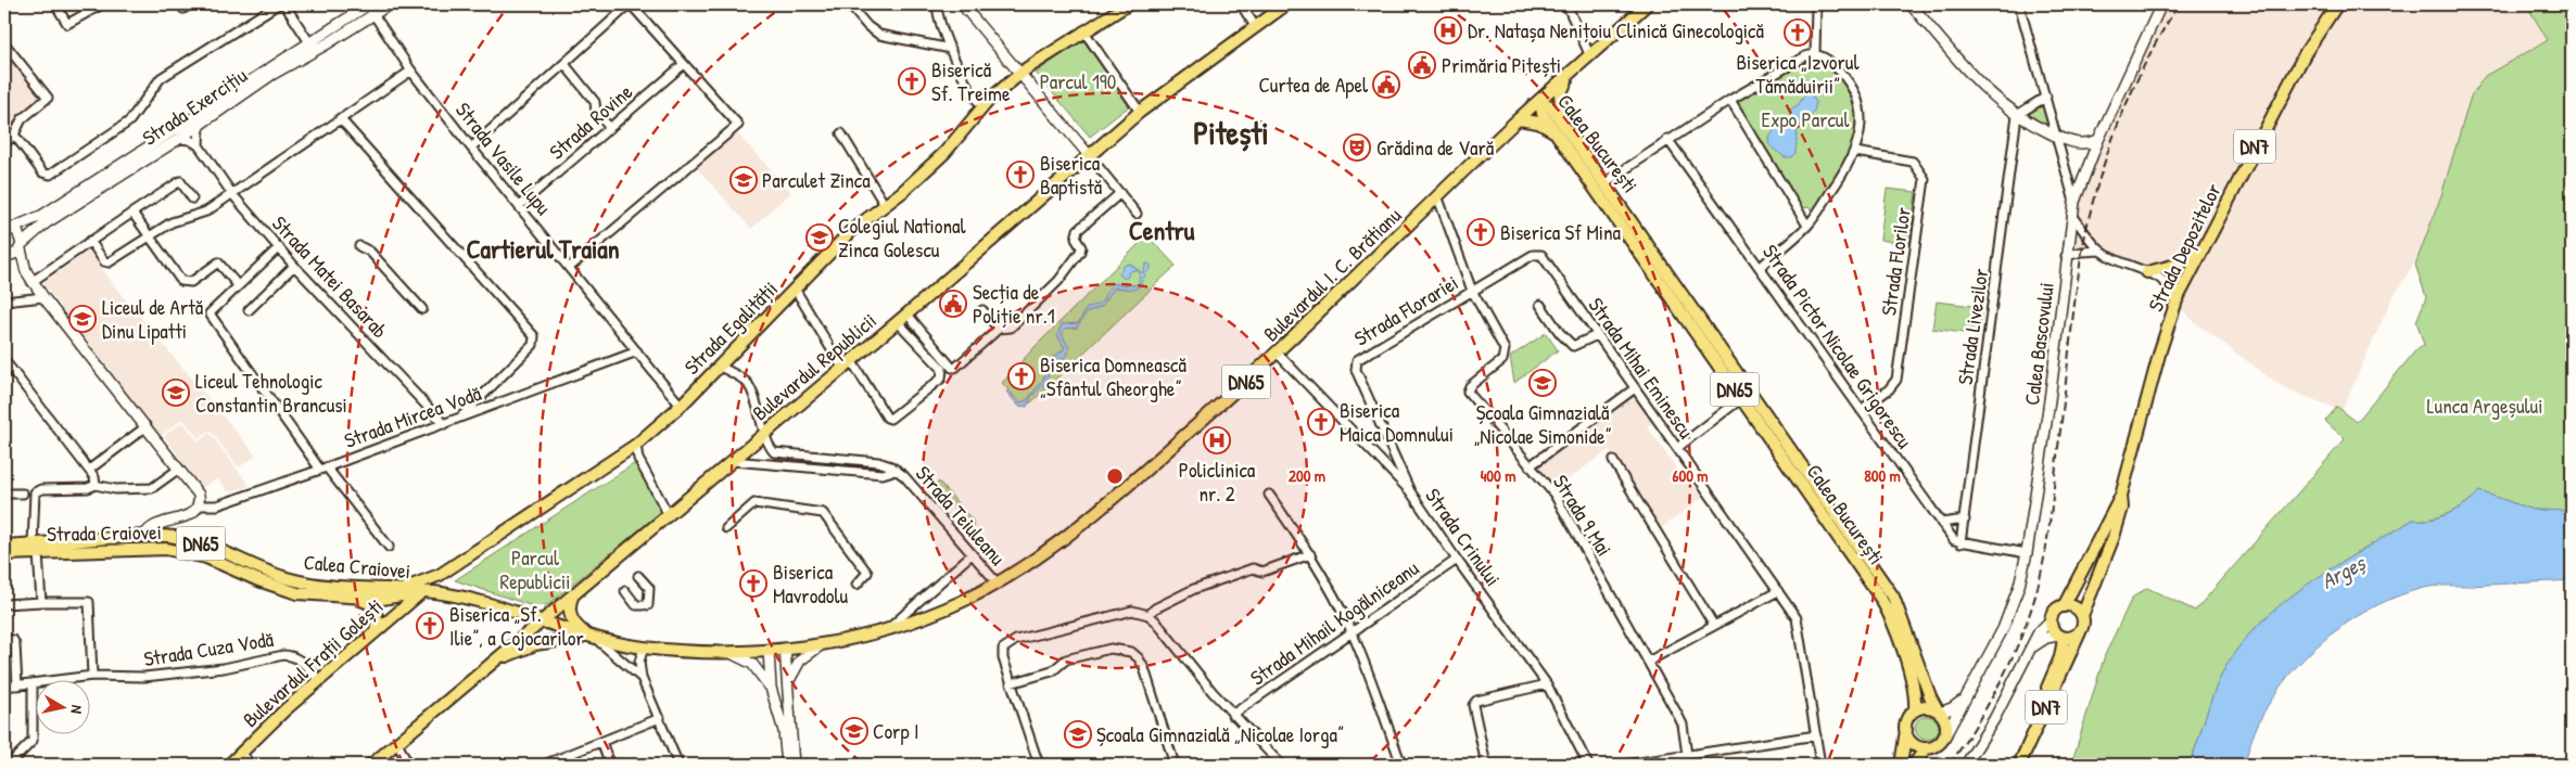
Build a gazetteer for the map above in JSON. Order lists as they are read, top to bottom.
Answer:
{
  "streets": {
    "main road": [
      "Calea București",
      "DN7",
      "Strada Depozitelor",
      "Bulevardul I. C. Brătianu",
      "Strada Egalității",
      "Bulevardul Republicii",
      "DN65",
      "Strada Craiovei",
      "Calea Craiovei",
      "Bulevardul Frații Golești"
    ],
    "street": [
      "Strada Exercițiu",
      "Strada Rovine",
      "Strada Vasile Lupu",
      "Strada Florilor",
      "Strada Matei Basarab",
      "Strada Florariei",
      "Strada Livezilor",
      "Calea Bascovului",
      "Strada Pictor Nicolae Grigorescu",
      "Strada Mihai Eminescu",
      "Strada Mircea Vodă",
      "Strada Teiuleanu",
      "Strada 9 Mai",
      "Strada Crinului",
      "Strada Mihail Kogălniceanu",
      "Strada Cuza Vodă"
    ]
  },
  "crossings": [
    ["Strada Exercițiu", "Strada Vasile Lupu"],
    ["Strada Rovine", "Strada Vasile Lupu"],
    ["Calea București", "Bulevardul I. C. Brătianu"],
    ["Calea București", "Calea Bascovului"],
    ["Calea București", "DN65"],
    ["DN7", "Strada Depozitelor"],
    ["Strada Vasile Lupu", "Strada Egalității"],
    ["Strada Vasile Lupu", "Strada Mircea Vodă"],
    ["Strada Florilor", "Strada Pictor Nicolae Grigorescu"],
    ["Bulevardul I. C. Brătianu", "DN65"],
    ["Bulevardul I. C. Brătianu", "Strada Teiuleanu"],
    ["Bulevardul I. C. Brătianu", "Strada 9 Mai"],
    ["Bulevardul I. C. Brătianu", "Strada Crinului"],
    ["Bulevardul I. C. Brătianu", "Calea Craiovei"],
    ["Strada Matei Basarab", "Strada Mircea Vodă"],
    ["Strada Florariei", "Strada Mihai Eminescu"],
    ["Strada Florariei", "Strada 9 Mai"],
    ["Strada Florariei", "Strada Crinului"],
    ["Strada Livezilor", "Strada Pictor Nicolae Grigorescu"],
    ["Strada Egalității", "DN65"],
    ["Strada Egalității", "Bulevardul Frații Golești"],
    ["Bulevardul Republicii", "Calea Craiovei"],
    ["DN65", "Calea Craiovei"],
    ["DN65", "Bulevardul Frații Golești"],
    ["Strada Craiovei", "Calea Craiovei"],
    ["Strada Craiovei", "Bulevardul Frații Golești"],
    ["Strada Crinului", "Strada Mihail Kogălniceanu"],
    ["Calea Craiovei", "Bulevardul Frații Golești"],
    ["Strada Cuza Vodă", "Bulevardul Frații Golești"]
  ],
  "districts": ["Pitești", "Centru", "Cartierul Traian"],
  "water": ["Argeș"],
  "parks": [
    "Parcul 190",
    "Expo Parcul",
    "Lunca Argeșului",
    "Parcul Republicii"
  ],
  "places": {
    "hospital": ["Dr. Natașa Nenițoiu Clinică Ginecologică", "Policlinica nr. 2"],
    "church": [
      "Biserica „Izvorul Tămăduirii”",
      "Biserică Sf. Treime",
      "Biserica Baptistă",
      "Biserica Sf Mina",
      "Biserica Domnească „Sfântul Gheorghe”",
      "Biserica Maica Domnului",
      "Biserica Mavrodolu",
      "Biserica „Sf. Ilie”, a Cojocarilor"
    ],
    "public building": ["Primăria Pitești", "Curtea de Apel", "Secția de Poliție nr.1"],
    "theatre": ["Grădina de Vară"],
    "school or university": [
      "Parculet Zinca",
      "Colegiul National Zinca Golescu",
      "Liceul de Artă Dinu Lipatti",
      "Școala Gimnazială „Nicolae Simonide”",
      "Liceul Tehnologic Constantin Brancusi",
      "Corp I",
      "Școala Gimnazială „Nicolae Iorga”"
    ]
  },
  "north": "right",
  "rings": [
    "200 m",
    "400 m",
    "600 m",
    "800 m"
  ]
}
